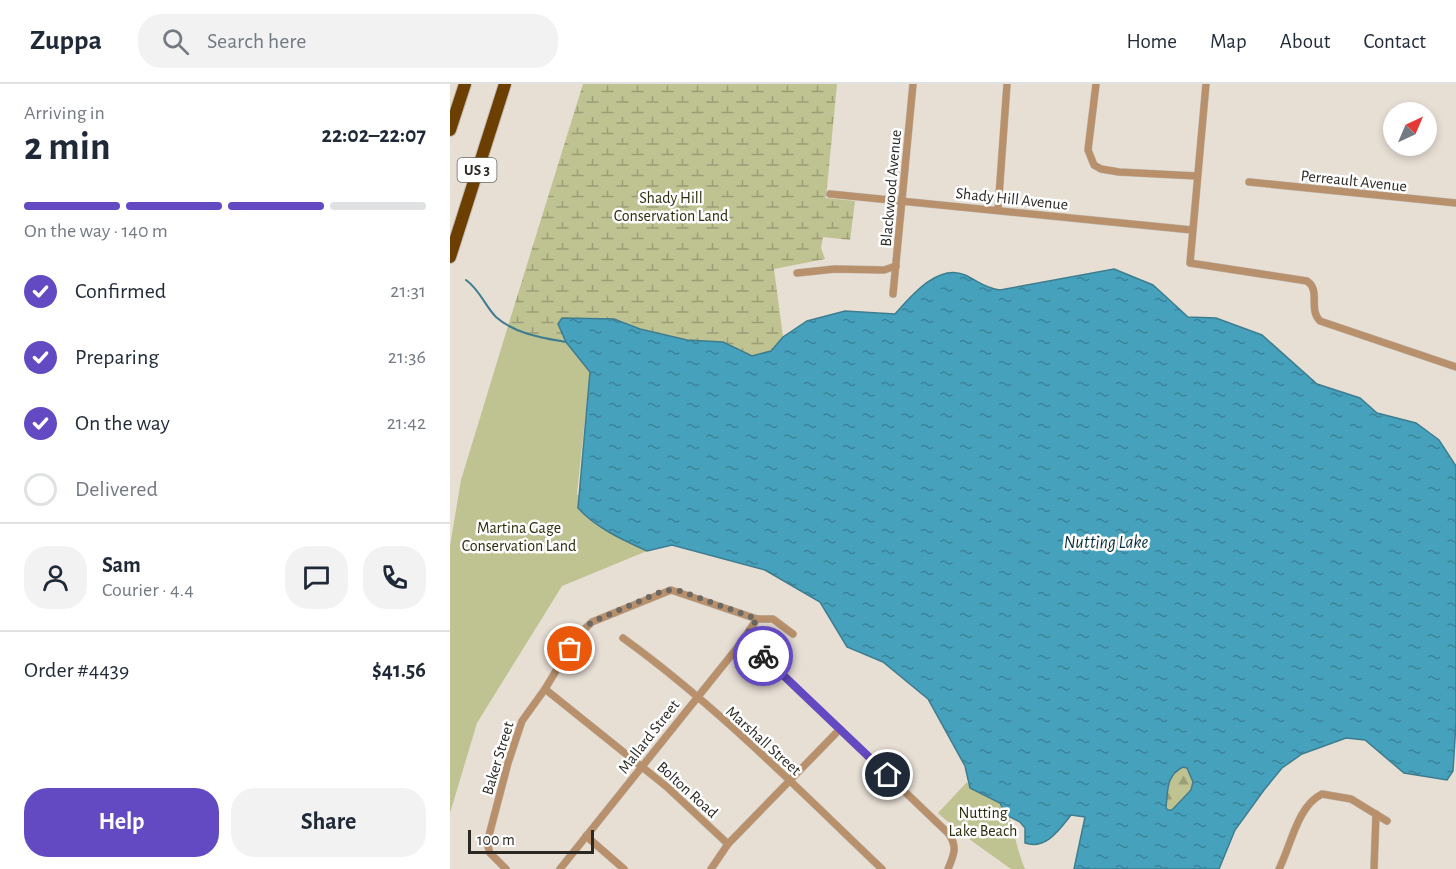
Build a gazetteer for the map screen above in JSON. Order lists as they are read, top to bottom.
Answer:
{
  "streets": {
    "highway": ["US 3"],
    "street": [
      "Perreault Avenue",
      "Blackwood Avenue",
      "Shady Hill Avenue",
      "Mallard Street",
      "Marshall Street",
      "Baker Street",
      "Bolton Road"
    ]
  },
  "crossings": [
    ["Blackwood Avenue", "Shady Hill Avenue"],
    ["Mallard Street", "Marshall Street"],
    ["Mallard Street", "Baker Street"],
    ["Mallard Street", "Bolton Road"],
    ["Baker Street", "Bolton Road"]
  ],
  "water": ["Nutting Lake"],
  "parks": ["Shady Hill Conservation Land", "Martina Gage Conservation Land", "Nutting Lake Beach"],
  "scale_bar": "100 m",
  "north": "top right",
  "page": {
    "header": "Zuppa",
    "search": "Search here",
    "nav": [
      "Home",
      "Map",
      "About",
      "Contact"
    ],
    "heading": ["2 min", "Arriving in", "22:02–22:07"],
    "panel": [
      "Sam",
      "Courier · 4.4",
      "Order #4439",
      "$41.56"
    ],
    "bar": "On the way · 140 m",
    "list": [
      ["Confirmed", "21:31"],
      ["Preparing", "21:36"],
      ["On the way", "21:42"],
      "Delivered"
    ],
    "buttons": ["Help", "Share"],
    "scale": "100 m"
  }
}
